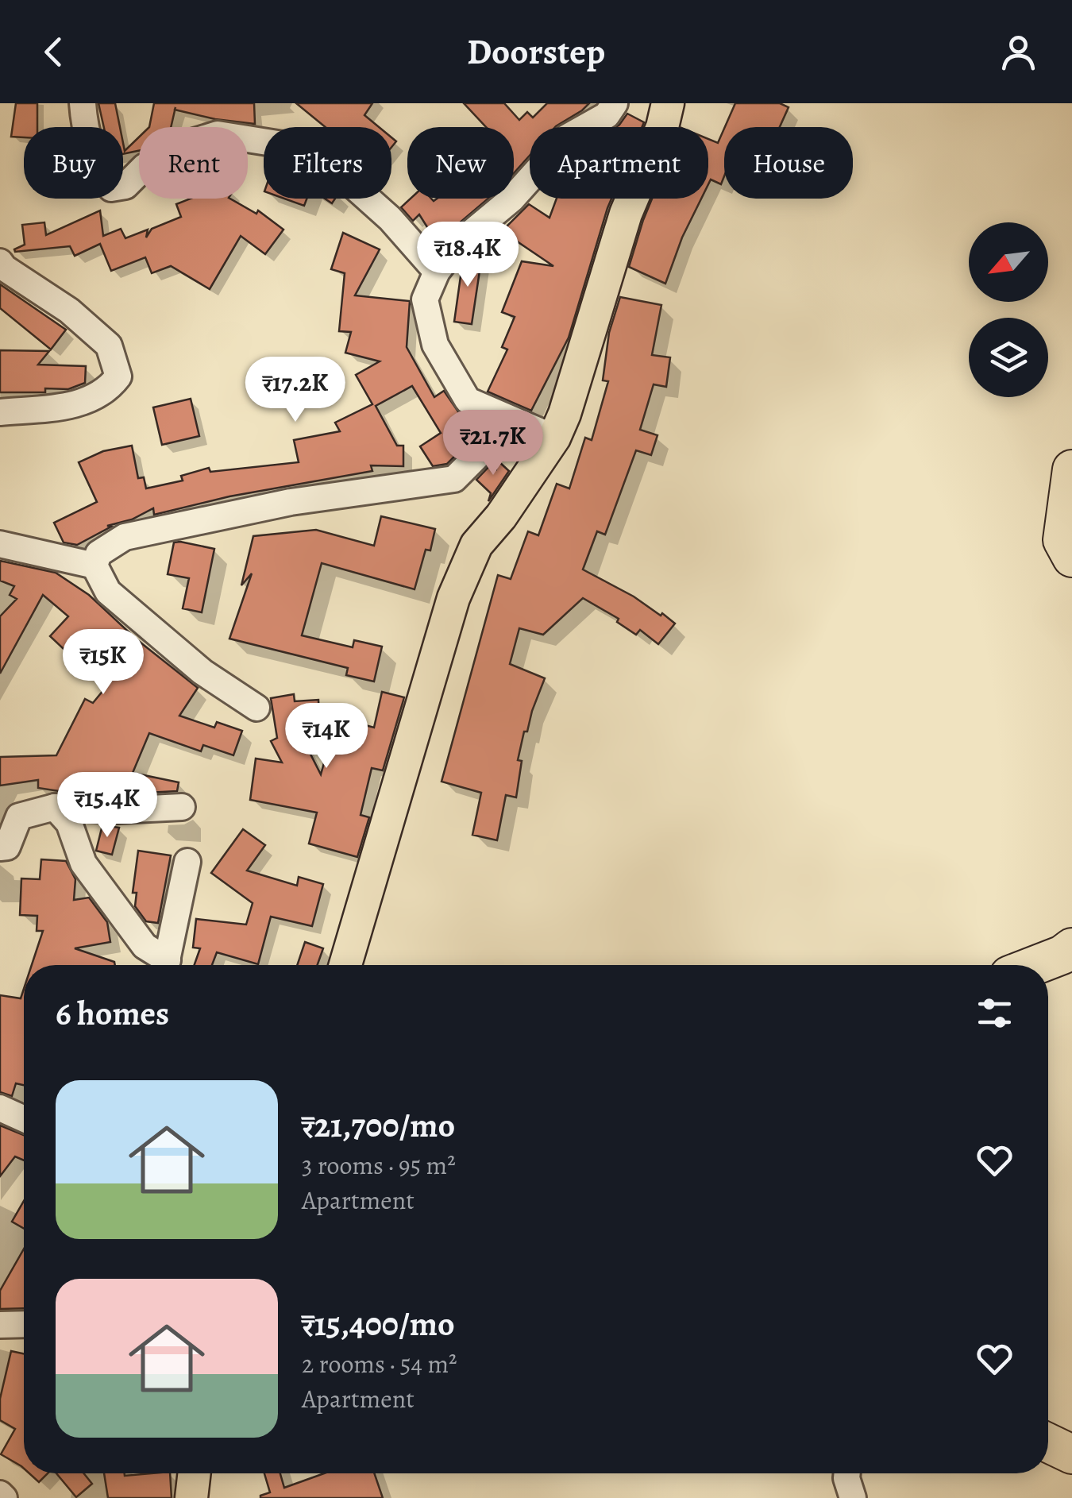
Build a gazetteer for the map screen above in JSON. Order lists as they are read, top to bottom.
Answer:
{
  "north": "bottom left",
  "page": {
    "header": "Doorstep",
    "chip": [
      "Buy",
      "Rent",
      "Filters",
      "New",
      "Apartment",
      "House"
    ],
    "price": [
      "₹18.4K",
      "₹17.2K",
      "₹21.7K",
      "₹15K",
      "₹14K",
      "₹15.4K"
    ],
    "heading": "6 homes",
    "list": [
      {
        "name": "₹21,700/mo",
        "note": "3 rooms · 95 m² · Apartment"
      },
      {
        "name": "₹15,400/mo",
        "note": "2 rooms · 54 m² · Apartment"
      }
    ]
  }
}
